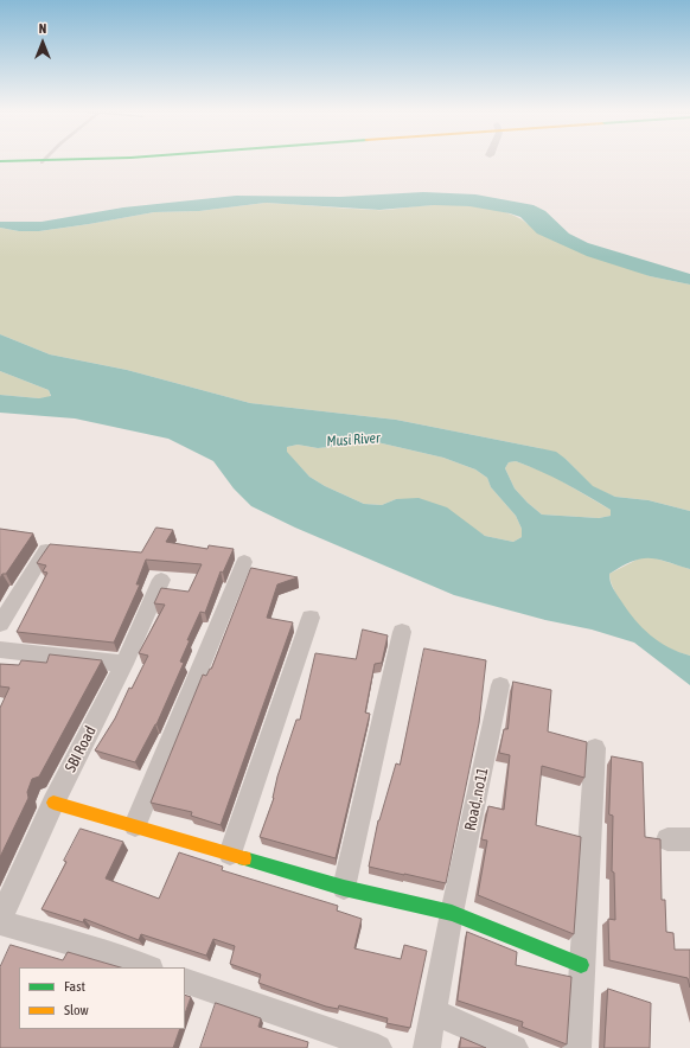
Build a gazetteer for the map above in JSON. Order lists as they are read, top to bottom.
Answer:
{
  "streets": {
    "street": ["SBI Road", "Road,.no11"]
  },
  "water": ["Musi River"],
  "legend": ["Fast", "Slow"],
  "north": "top"
}
